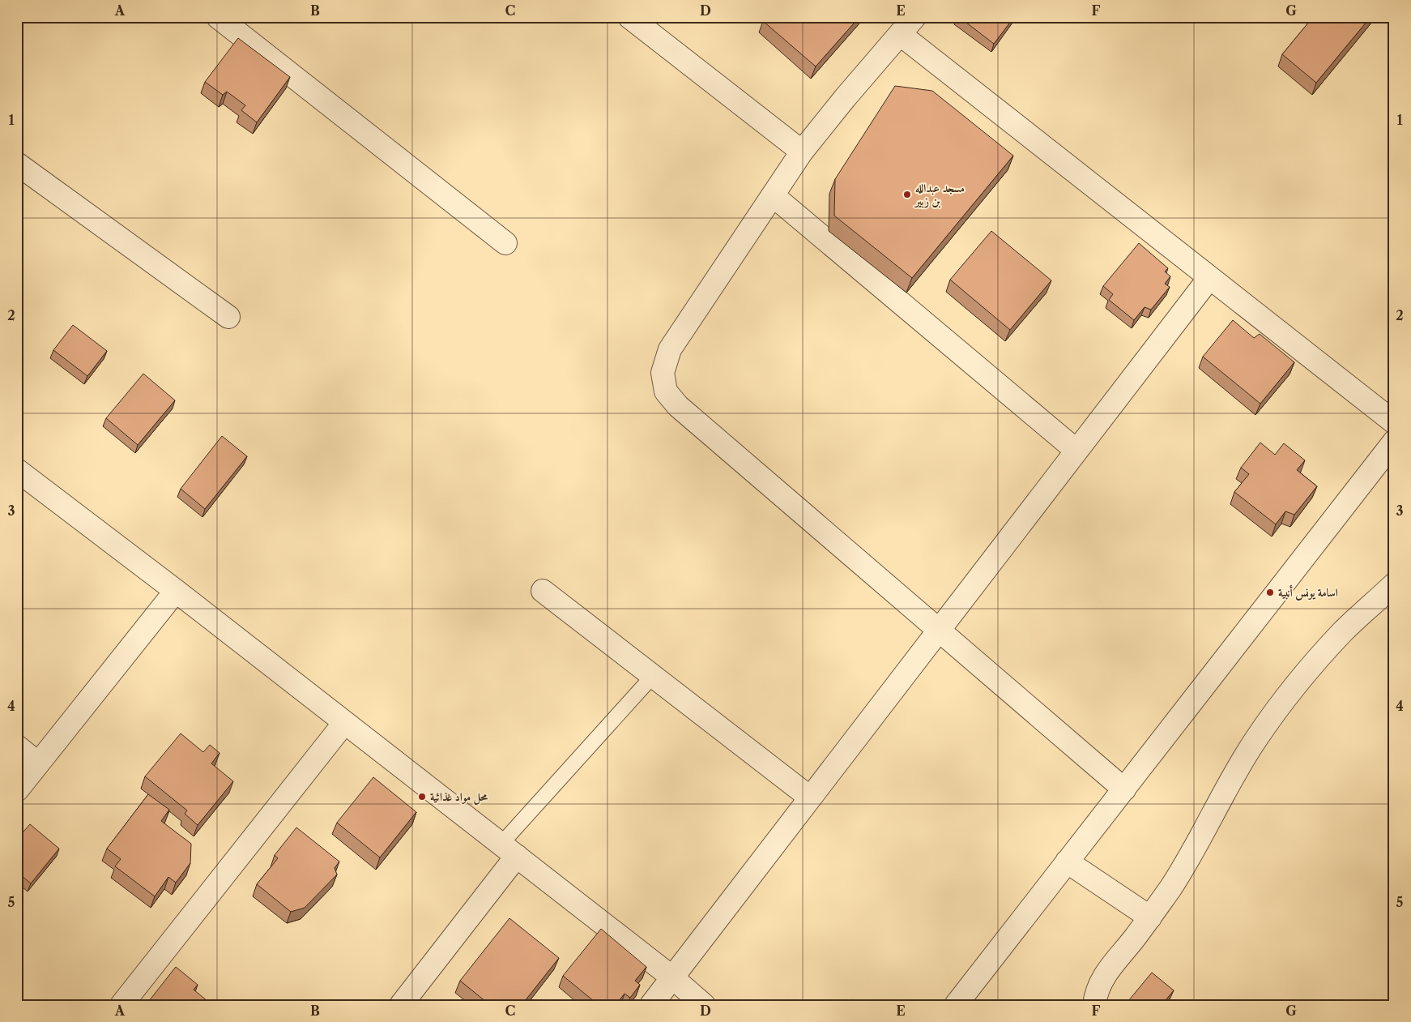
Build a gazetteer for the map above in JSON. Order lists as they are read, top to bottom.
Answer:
{
  "places": ["مسجد عبدالله بن زبير", "اسامة يونس أنبية", "محل مواد غذائية"],
  "grid": {
    "columns": [
      "A",
      "B",
      "C",
      "D",
      "E",
      "F",
      "G"
    ],
    "rows": [
      "1",
      "2",
      "3",
      "4",
      "5"
    ]
  }
}
